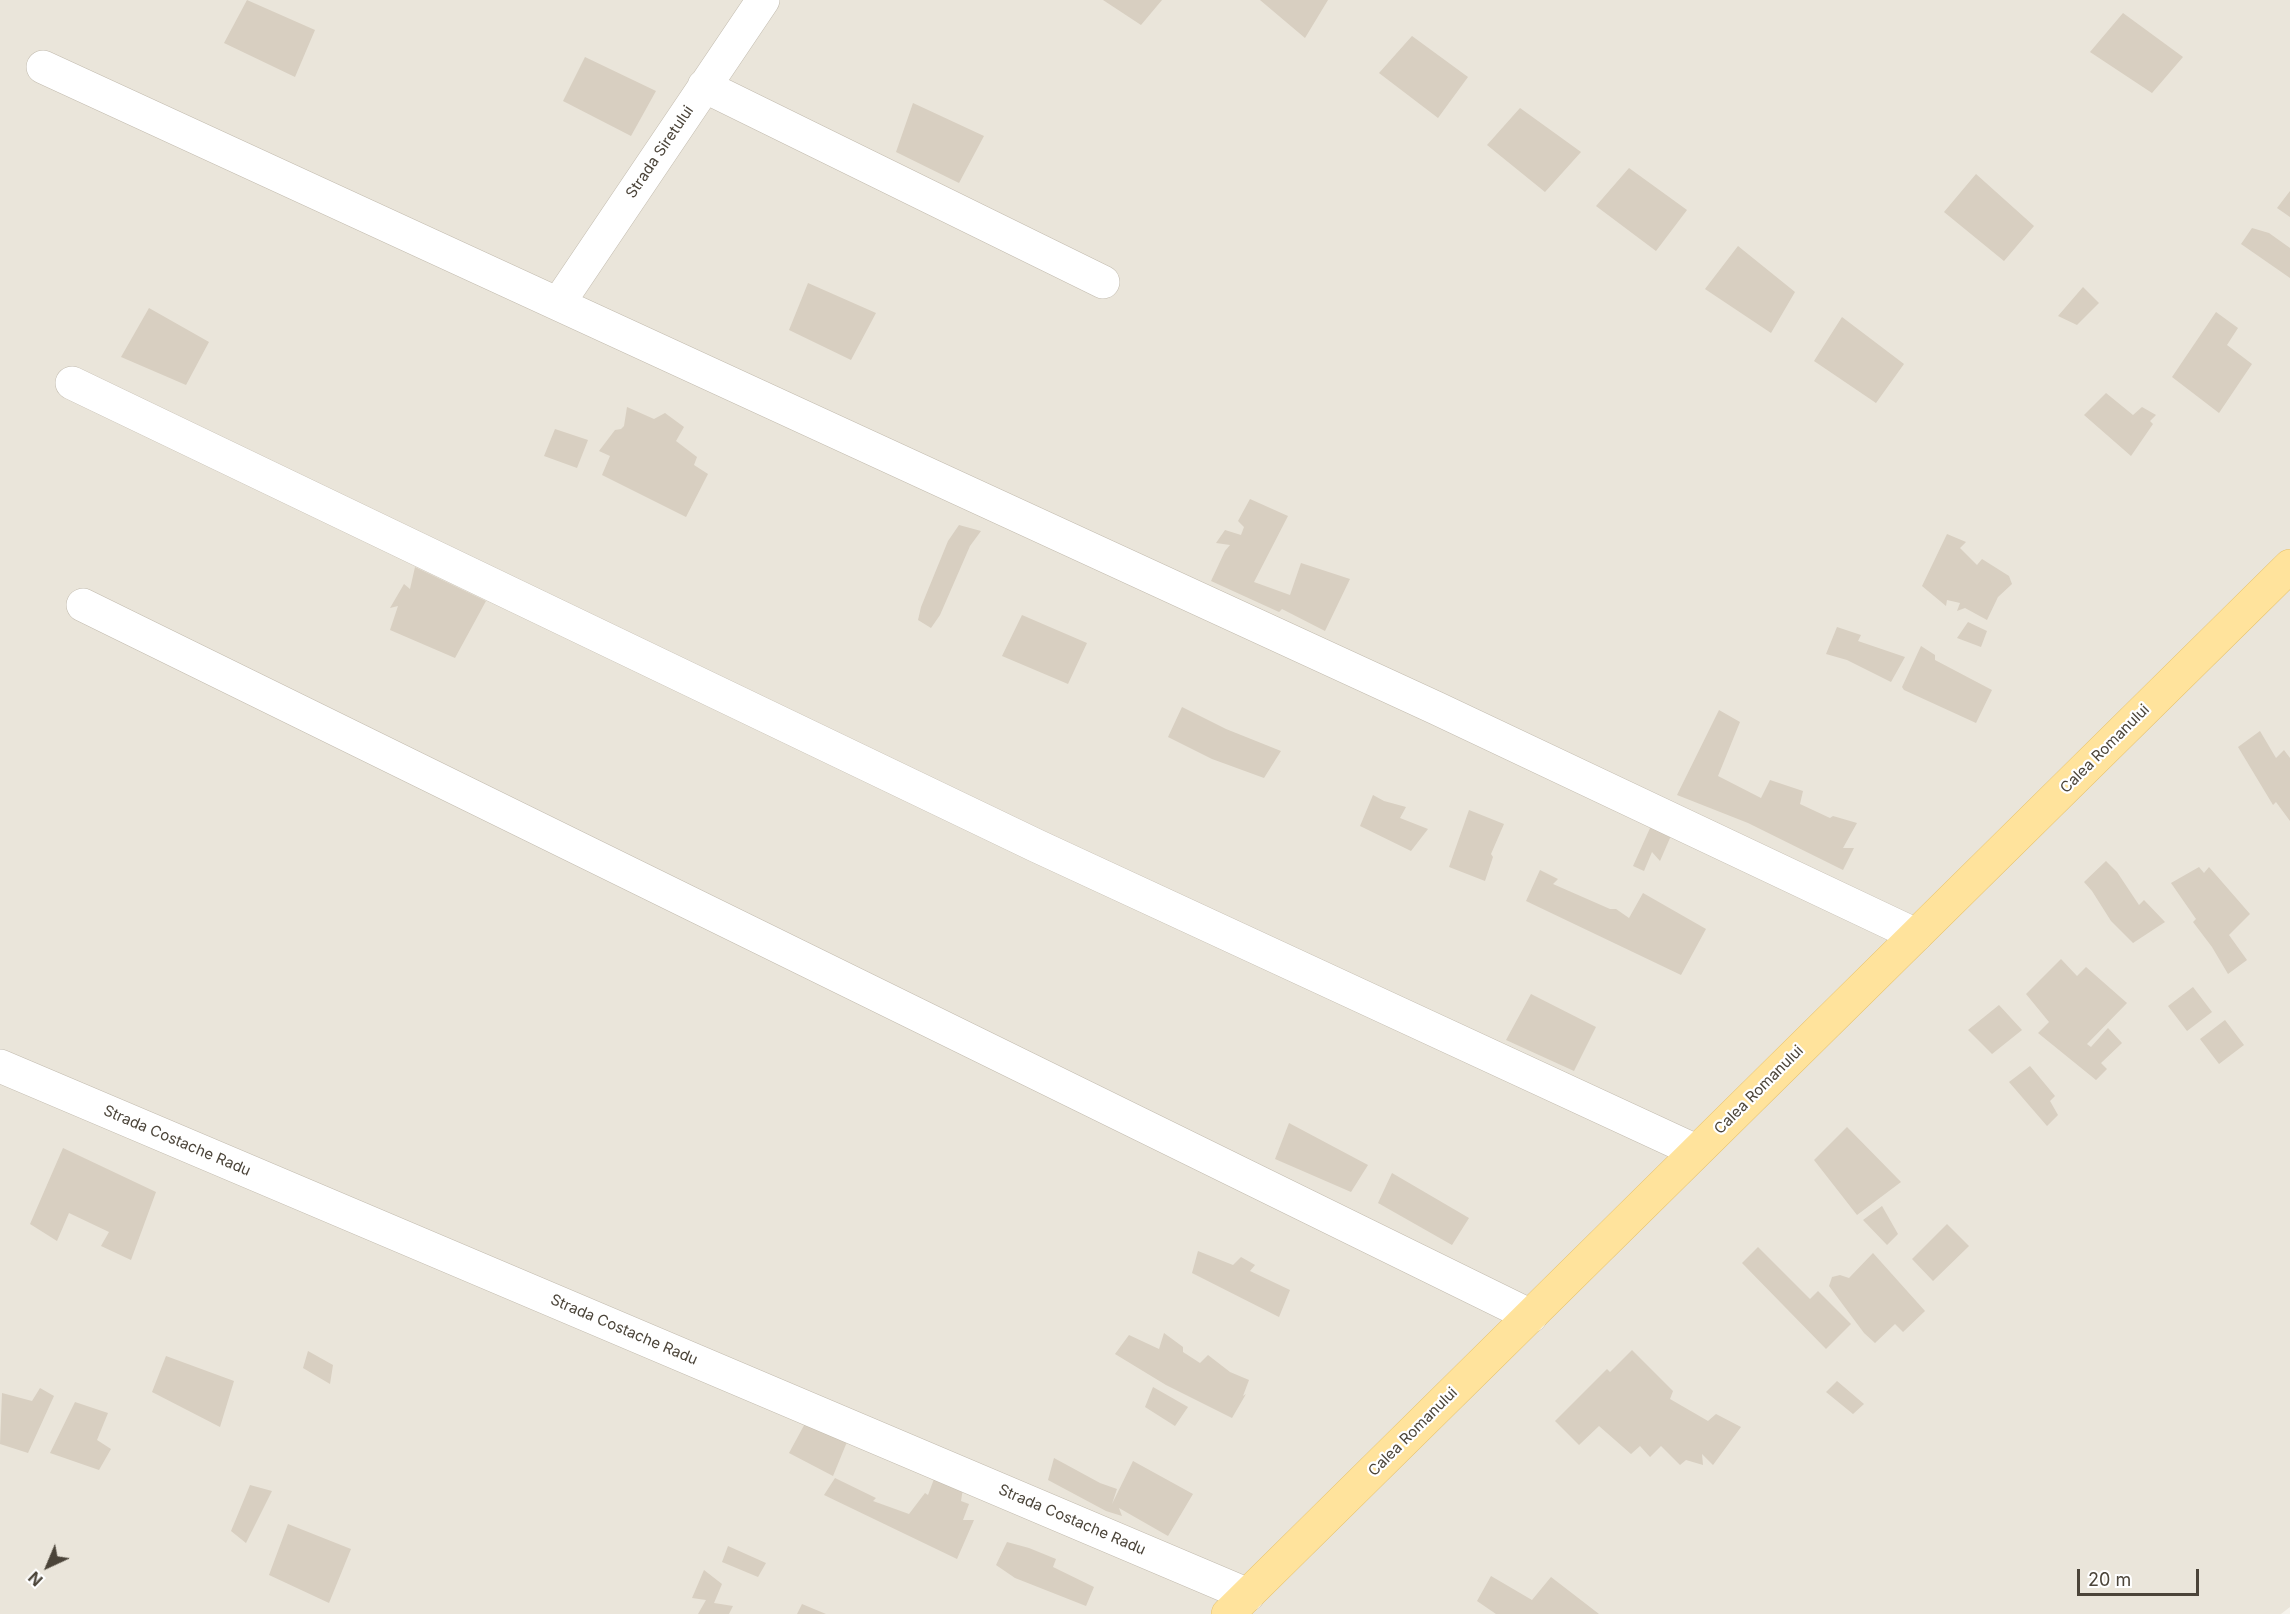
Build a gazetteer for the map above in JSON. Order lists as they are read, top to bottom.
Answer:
{
  "streets": {
    "main road": ["Calea Romanului"],
    "street": ["Strada Siretului", "Strada Costache Radu"]
  },
  "crossings": [
    ["Calea Romanului", "Strada Costache Radu"]
  ],
  "scale_bar": "20 m",
  "north": "bottom left"
}
